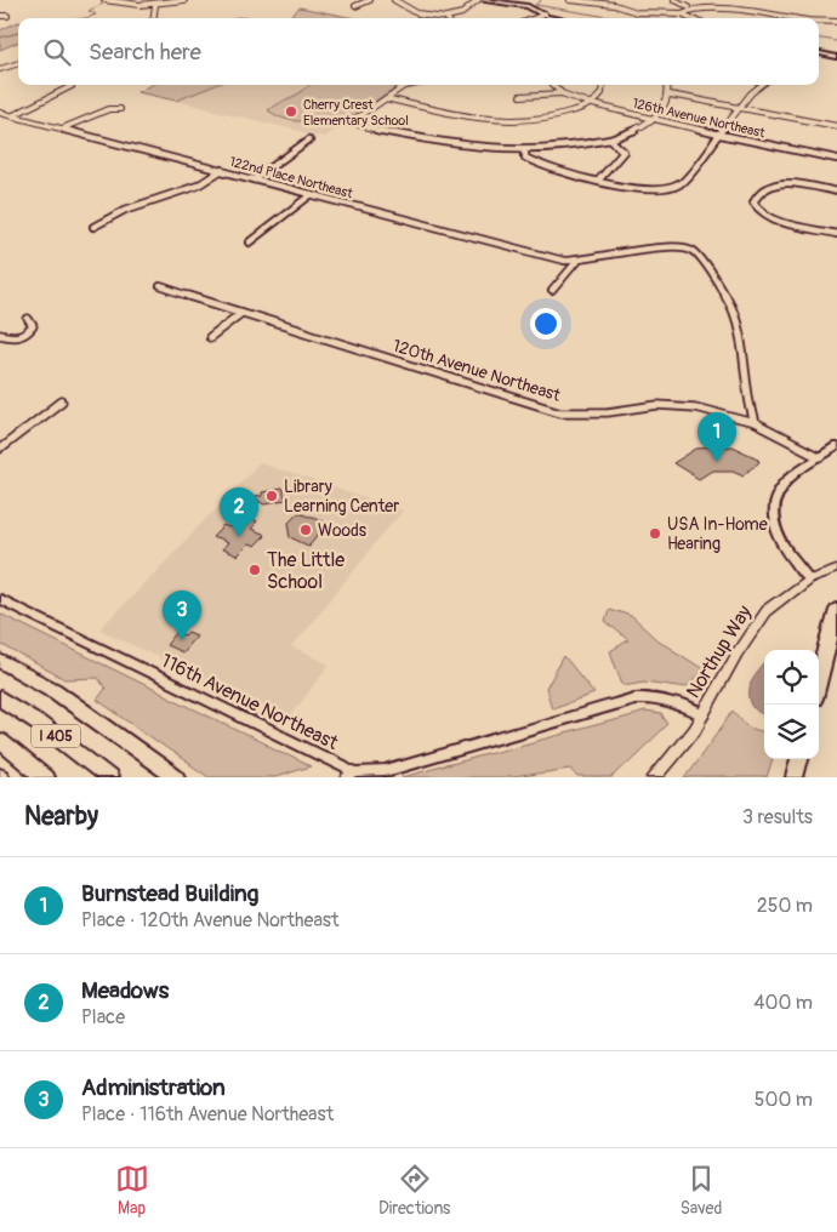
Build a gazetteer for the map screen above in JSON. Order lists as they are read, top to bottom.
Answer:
{
  "streets": {
    "highway": ["I 405"],
    "main road": ["Northup Way"],
    "street": [
      "126th Avenue Northeast",
      "122nd Place Northeast",
      "120th Avenue Northeast",
      "116th Avenue Northeast"
    ]
  },
  "crossings": [
    ["Northup Way", "116th Avenue Northeast"]
  ],
  "places": [
    "Cherry Crest Elementary School",
    "Library Learning Center",
    "Woods",
    "USA In-Home Hearing",
    "The Little School"
  ],
  "page": {
    "search": "Search here",
    "pins": ["1", "2", "3"],
    "heading": ["Nearby", "3 results"],
    "list": [
      {
        "mark": "1",
        "name": "Burnstead Building",
        "note": "Place · 120th Avenue Northeast",
        "value": "250 m"
      },
      {
        "mark": "2",
        "name": "Meadows",
        "note": "Place",
        "value": "400 m"
      },
      {
        "mark": "3",
        "name": "Administration",
        "note": "Place · 116th Avenue Northeast",
        "value": "500 m"
      }
    ],
    "nav": ["Map", "Directions", "Saved"]
  }
}
